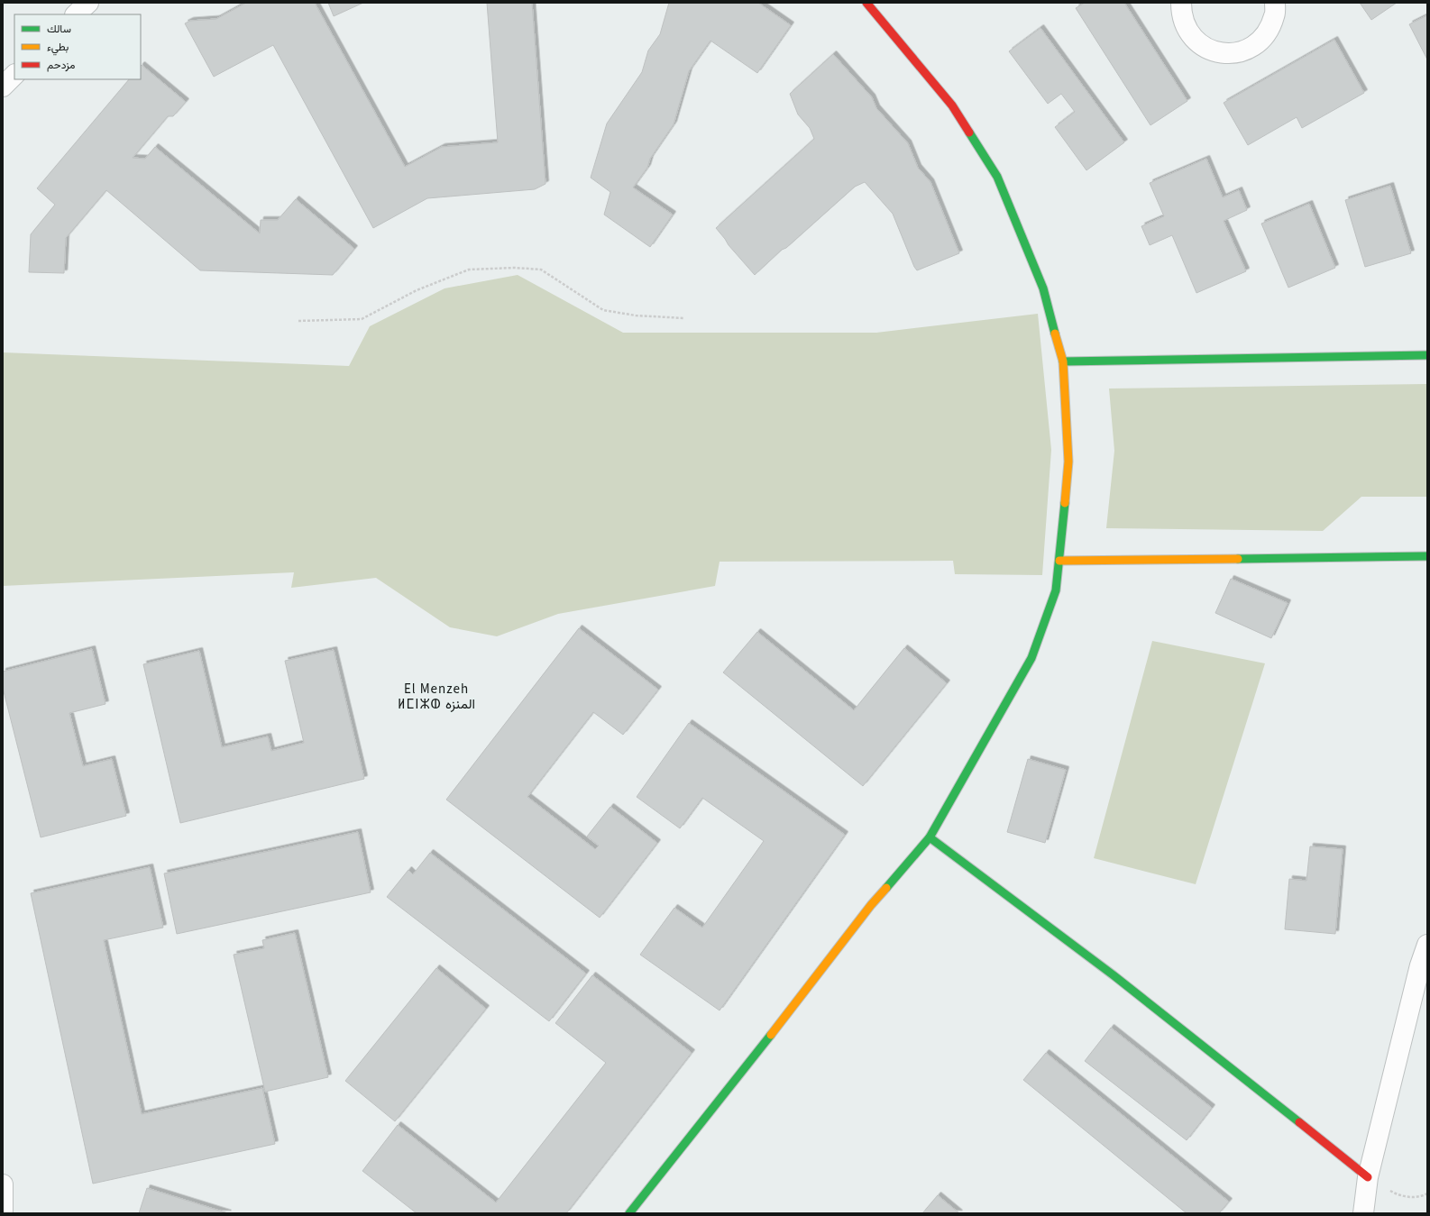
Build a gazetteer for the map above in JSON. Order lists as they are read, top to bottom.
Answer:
{
  "districts": ["El Menzeh ⵍⵎⵏⵣⵀ المنزه"],
  "legend": ["سالك", "بطيء", "مزدحم"]
}
